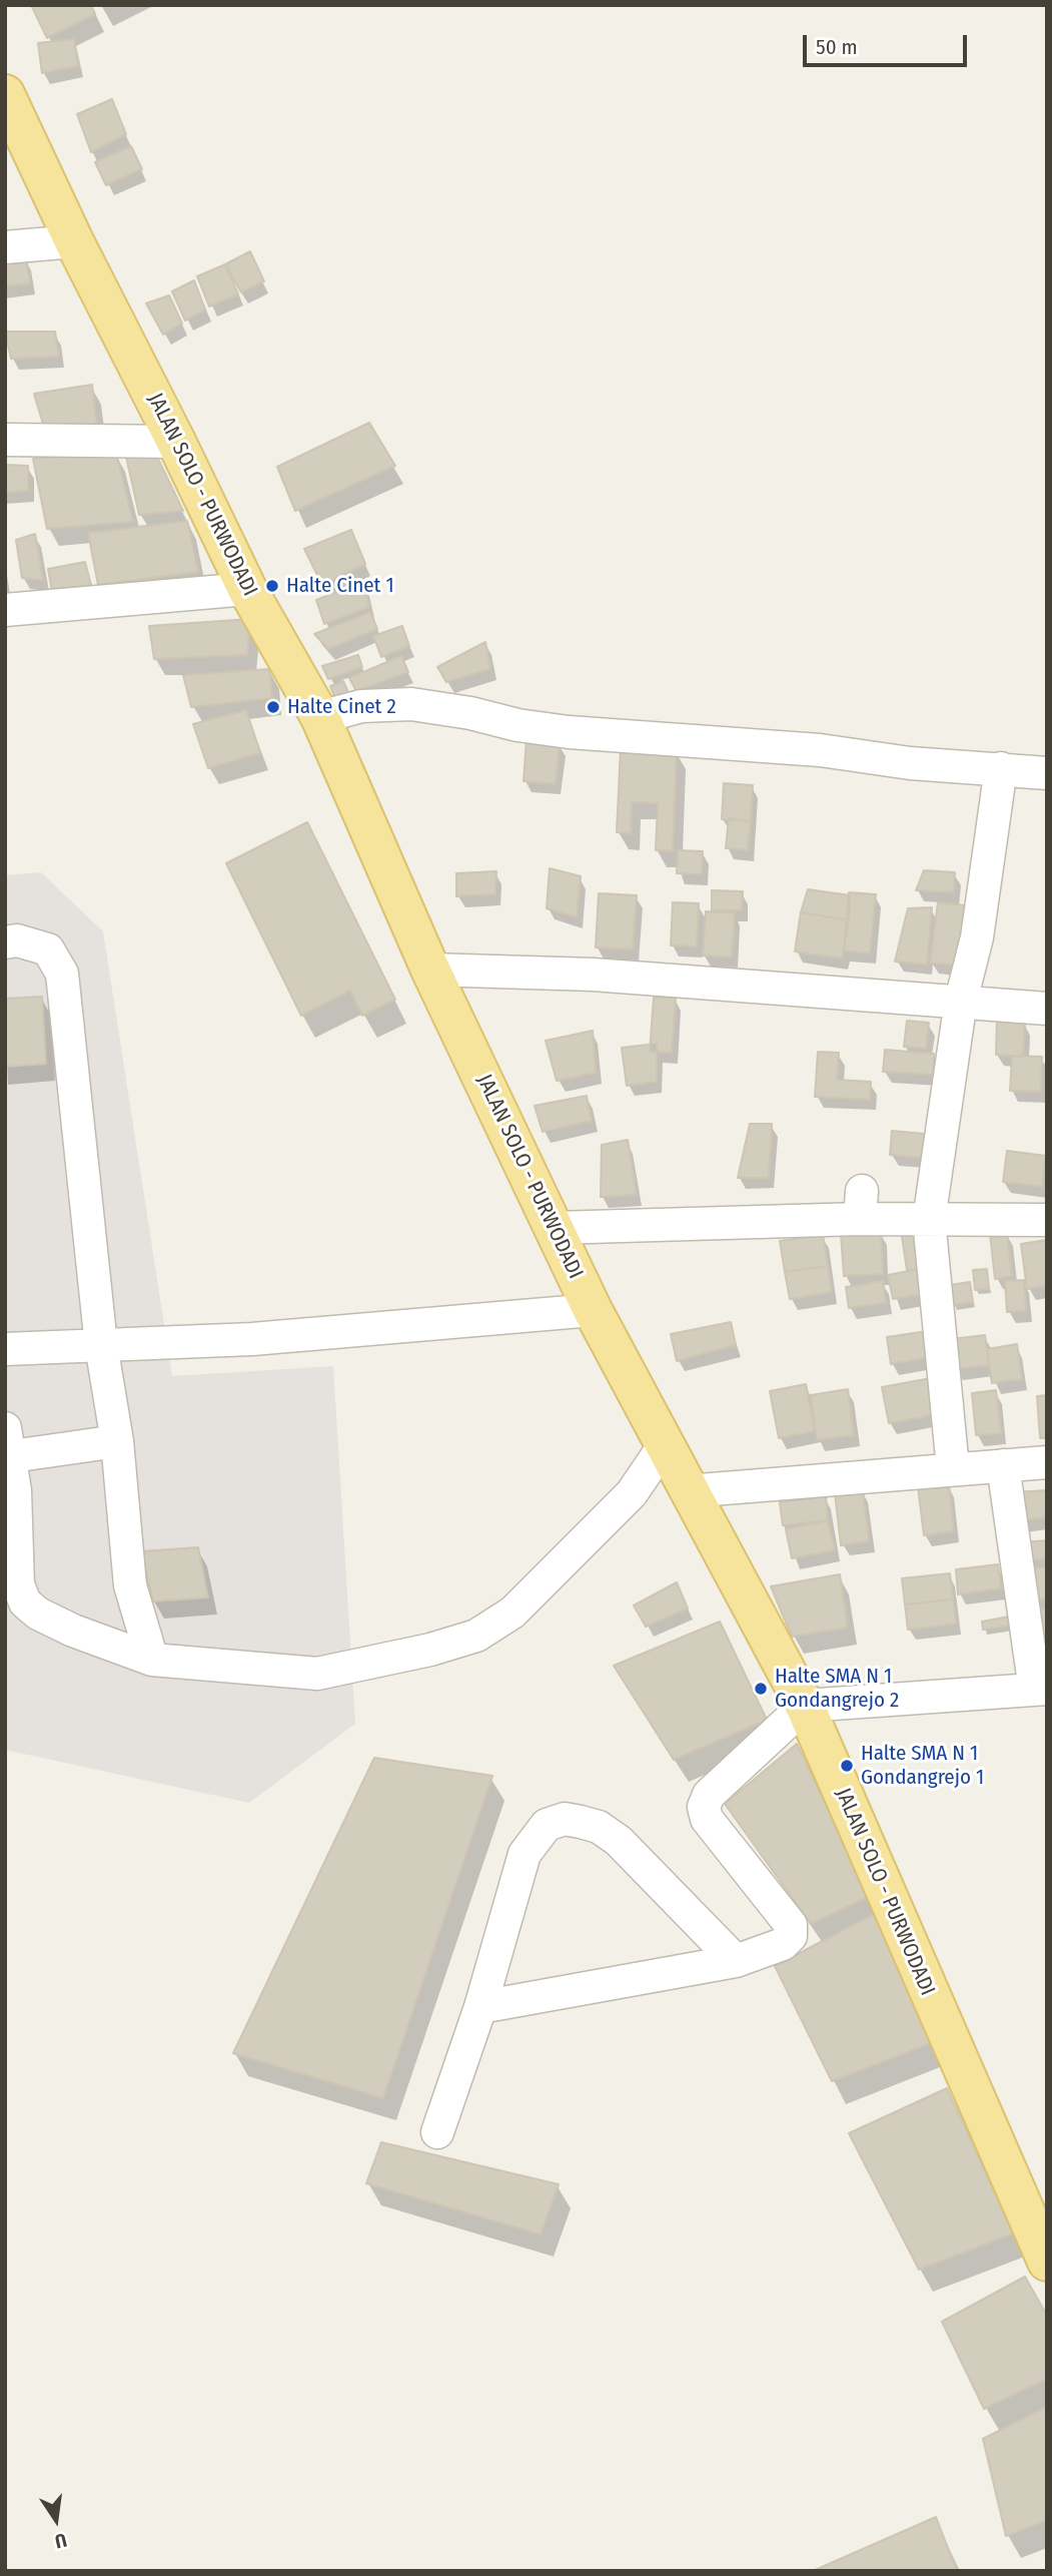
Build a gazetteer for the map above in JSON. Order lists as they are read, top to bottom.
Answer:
{
  "streets": {
    "main road": ["JALAN SOLO - PURWODADI"]
  },
  "places": [
    "Halte Cinet 1",
    "Halte Cinet 2",
    "Halte SMA N 1 Gondangrejo 2",
    "Halte SMA N 1 Gondangrejo 1"
  ],
  "scale_bar": "50 m",
  "north": "bottom"
}
